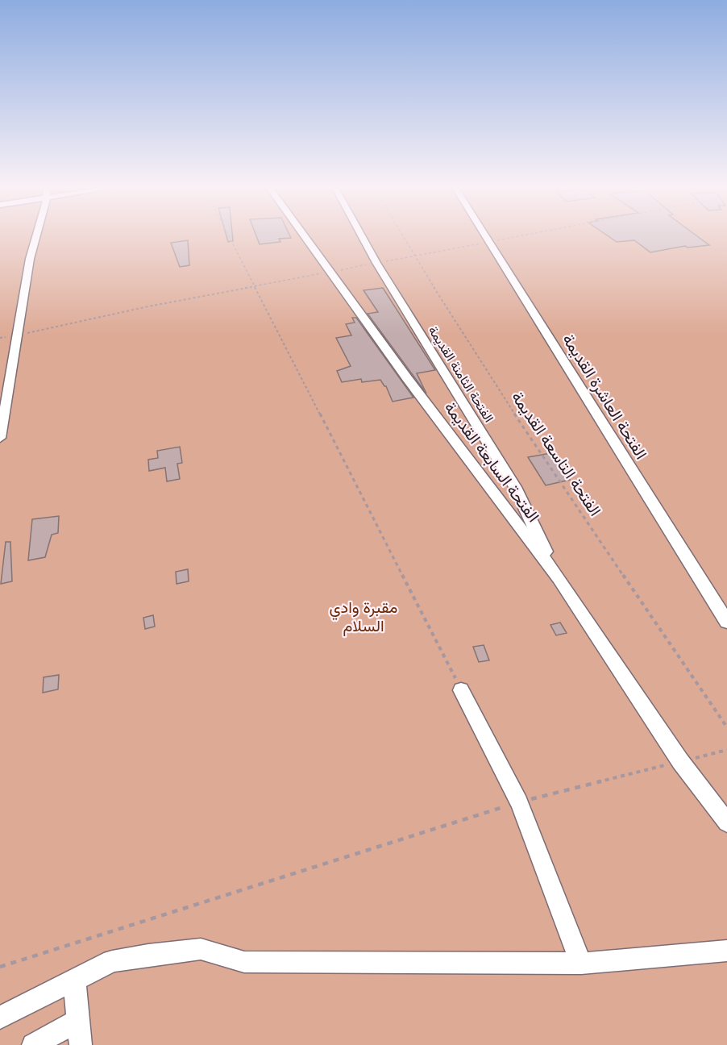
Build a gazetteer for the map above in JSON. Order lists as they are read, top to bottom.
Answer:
{
  "streets": {
    "street": ["الفتحة الثامنة القديمة", "الفتحة العاشرة القديمة", "الفتحة السابعة القديمة"],
    "path": ["الفتحة التاسعة القديمة"]
  },
  "crossings": [
    ["الفتحة الثامنة القديمة", "الفتحة السابعة القديمة"]
  ],
  "parks": ["مقبرة وادي السلام"]
}
